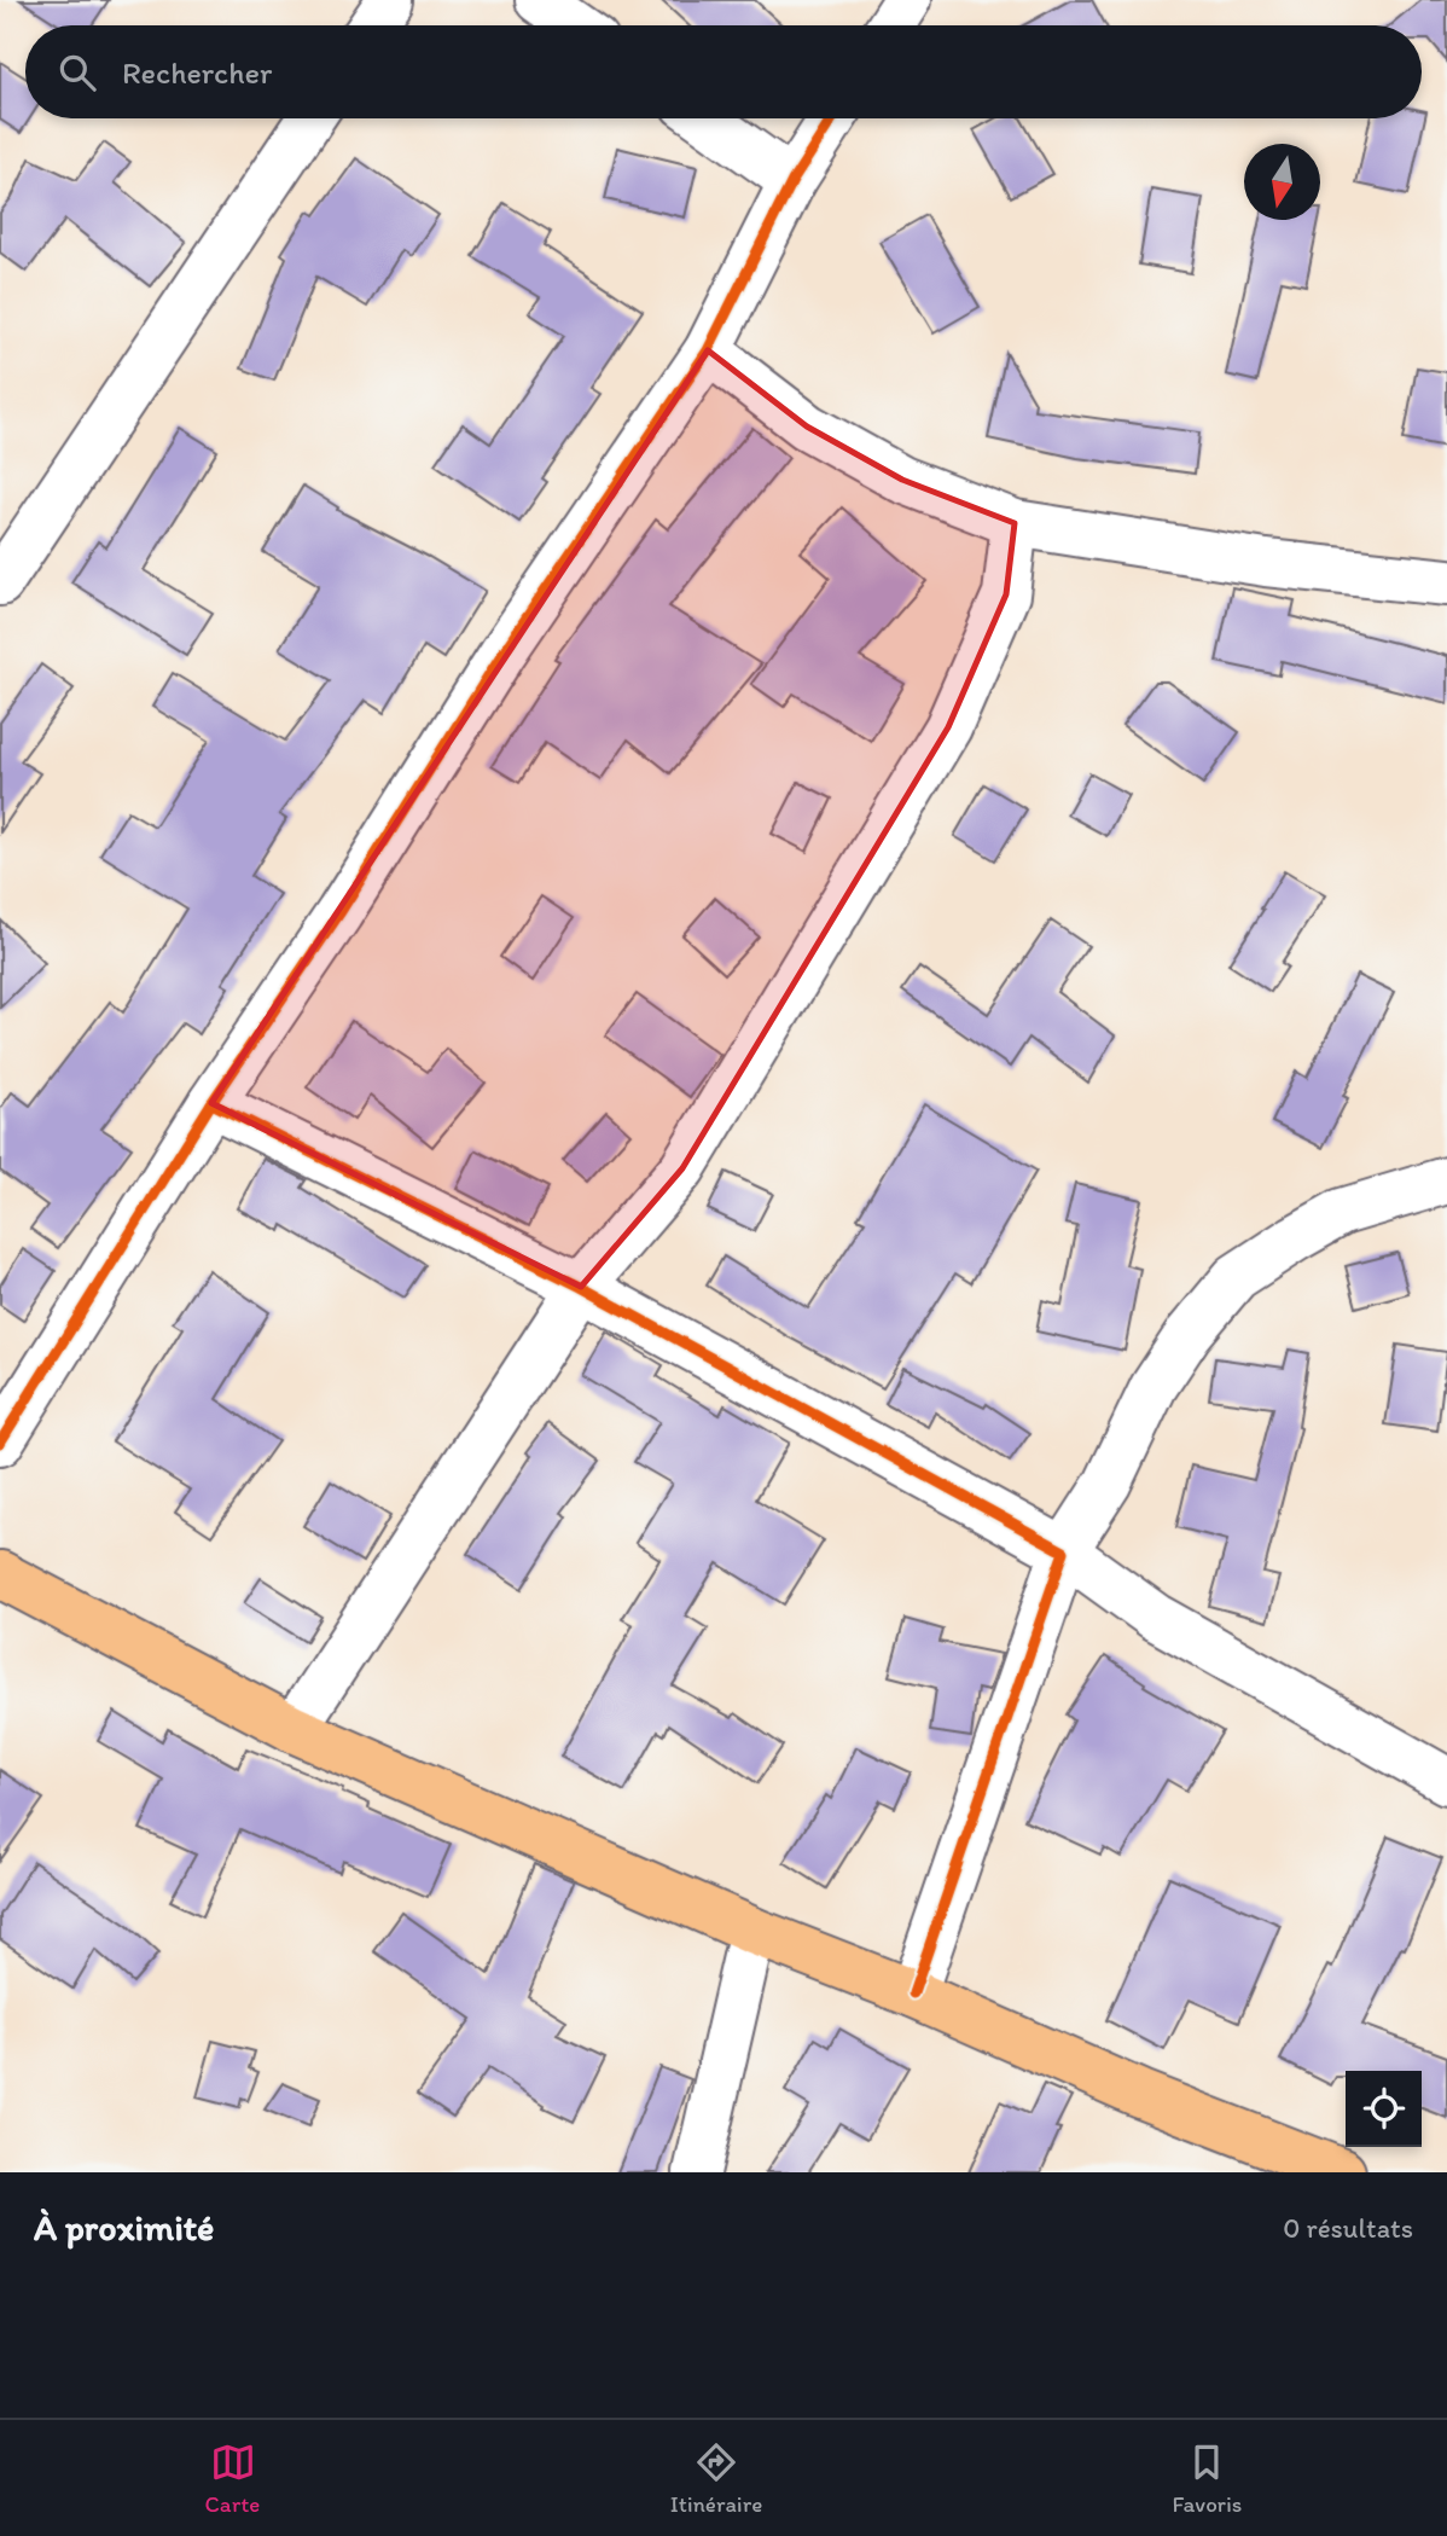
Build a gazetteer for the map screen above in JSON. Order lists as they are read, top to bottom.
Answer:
{
  "north": "bottom",
  "page": {
    "search": "Rechercher",
    "heading": ["À proximité", "0 résultats"],
    "nav": ["Carte", "Itinéraire", "Favoris"]
  }
}
